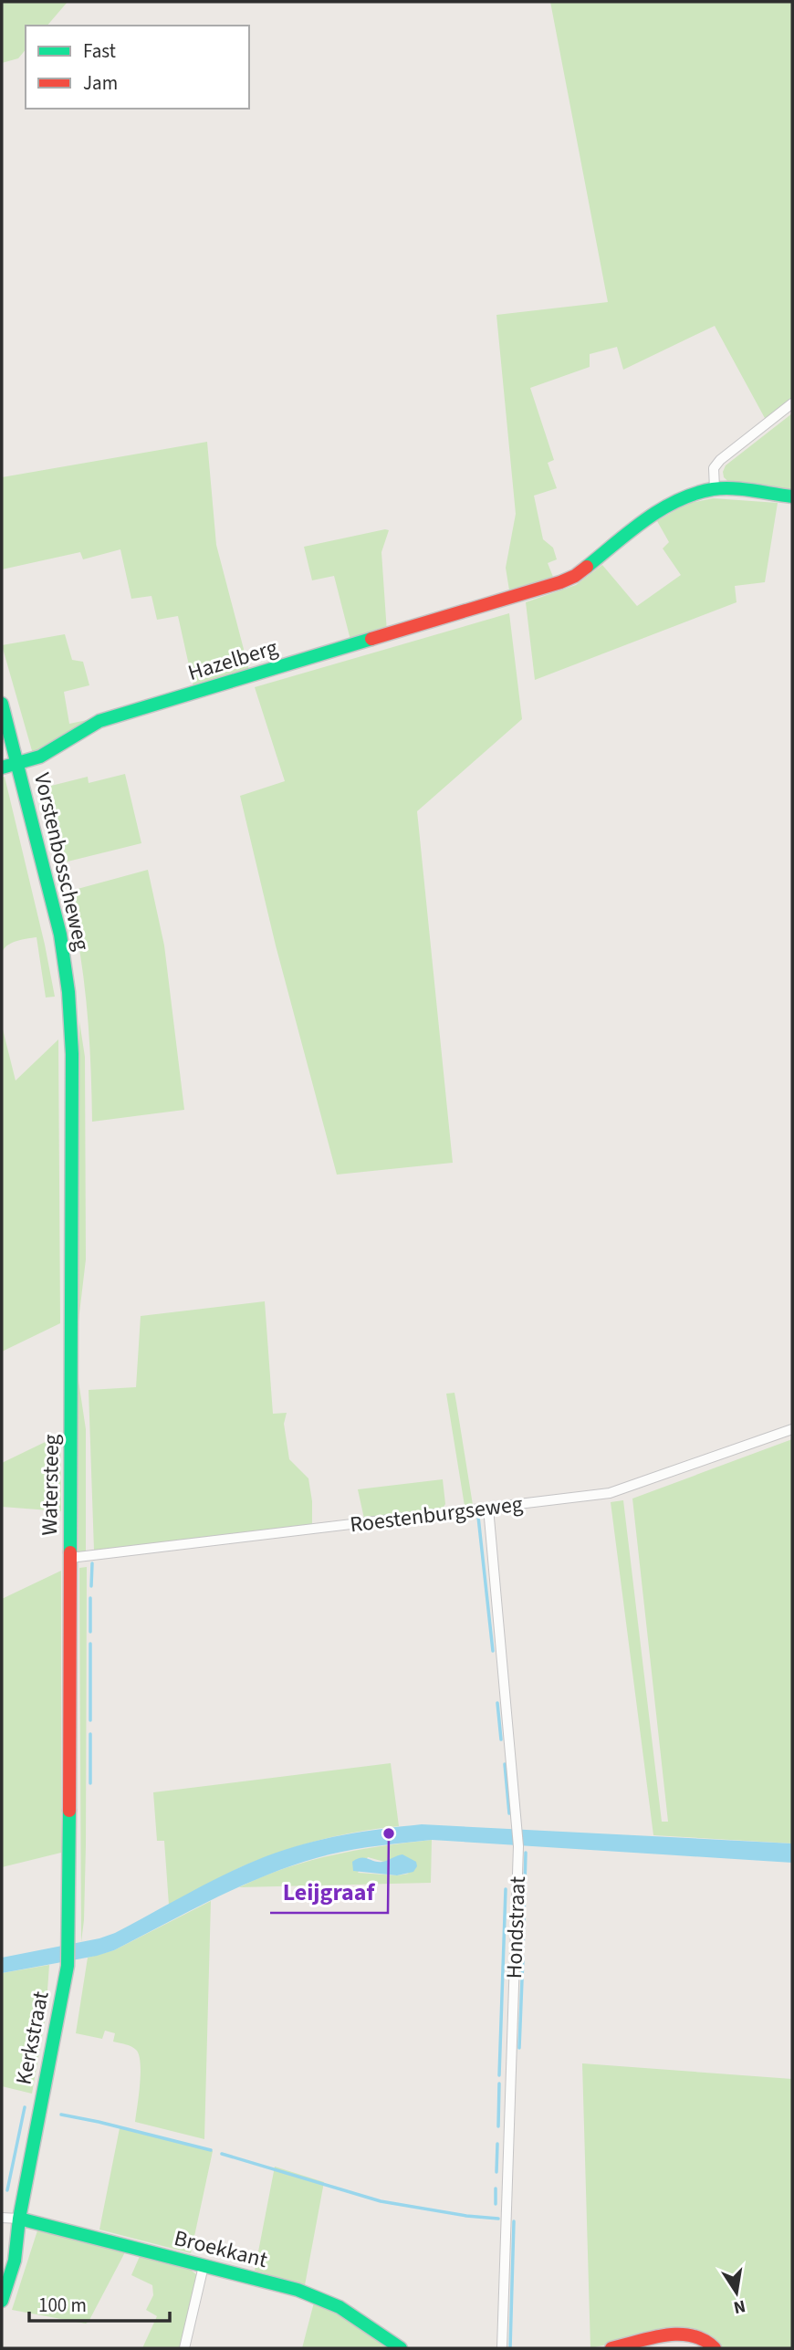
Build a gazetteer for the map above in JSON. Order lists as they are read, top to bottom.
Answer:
{
  "streets": {
    "street": [
      "Hazelberg",
      "Vorstenbosscheweg",
      "Watersteeg",
      "Roestenburgseweg",
      "Hondstraat",
      "Kerkstraat",
      "Broekkant"
    ]
  },
  "crossings": [
    ["Hazelberg", "Vorstenbosscheweg"],
    ["Vorstenbosscheweg", "Watersteeg"],
    ["Watersteeg", "Roestenburgseweg"],
    ["Watersteeg", "Kerkstraat"],
    ["Roestenburgseweg", "Hondstraat"],
    ["Kerkstraat", "Broekkant"]
  ],
  "places": ["Leijgraaf"],
  "legend": ["Fast", "Jam"],
  "scale_bar": "100 m",
  "north": "bottom"
}
